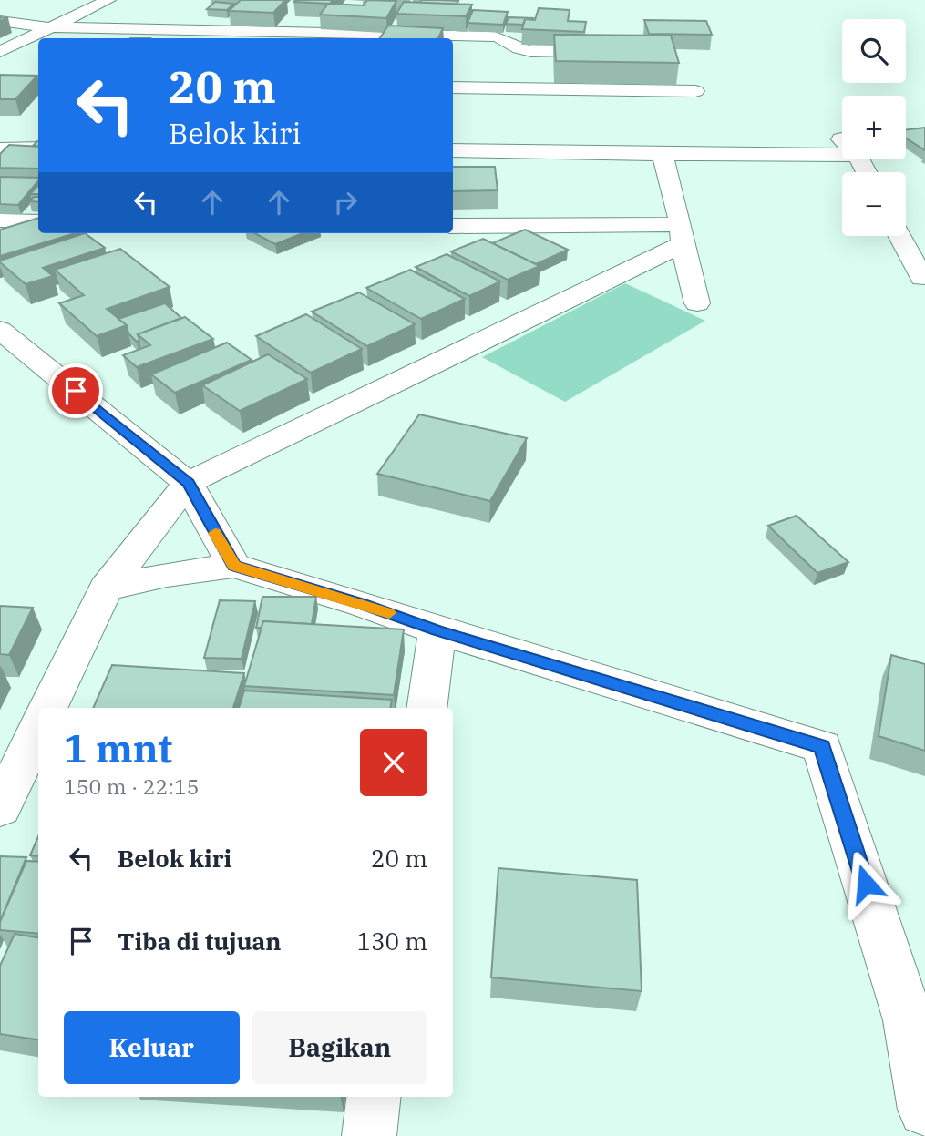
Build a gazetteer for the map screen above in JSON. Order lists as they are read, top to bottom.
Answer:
{
  "page": {
    "map_buttons": ["+", "−"],
    "turn": ["20 m", "Belok kiri"],
    "heading": ["1 mnt", "150 m · 22:15"],
    "list": [
      {
        "name": "Belok kiri",
        "value": "20 m"
      },
      {
        "name": "Tiba di tujuan",
        "value": "130 m"
      }
    ],
    "buttons": ["Keluar", "Bagikan"]
  }
}
